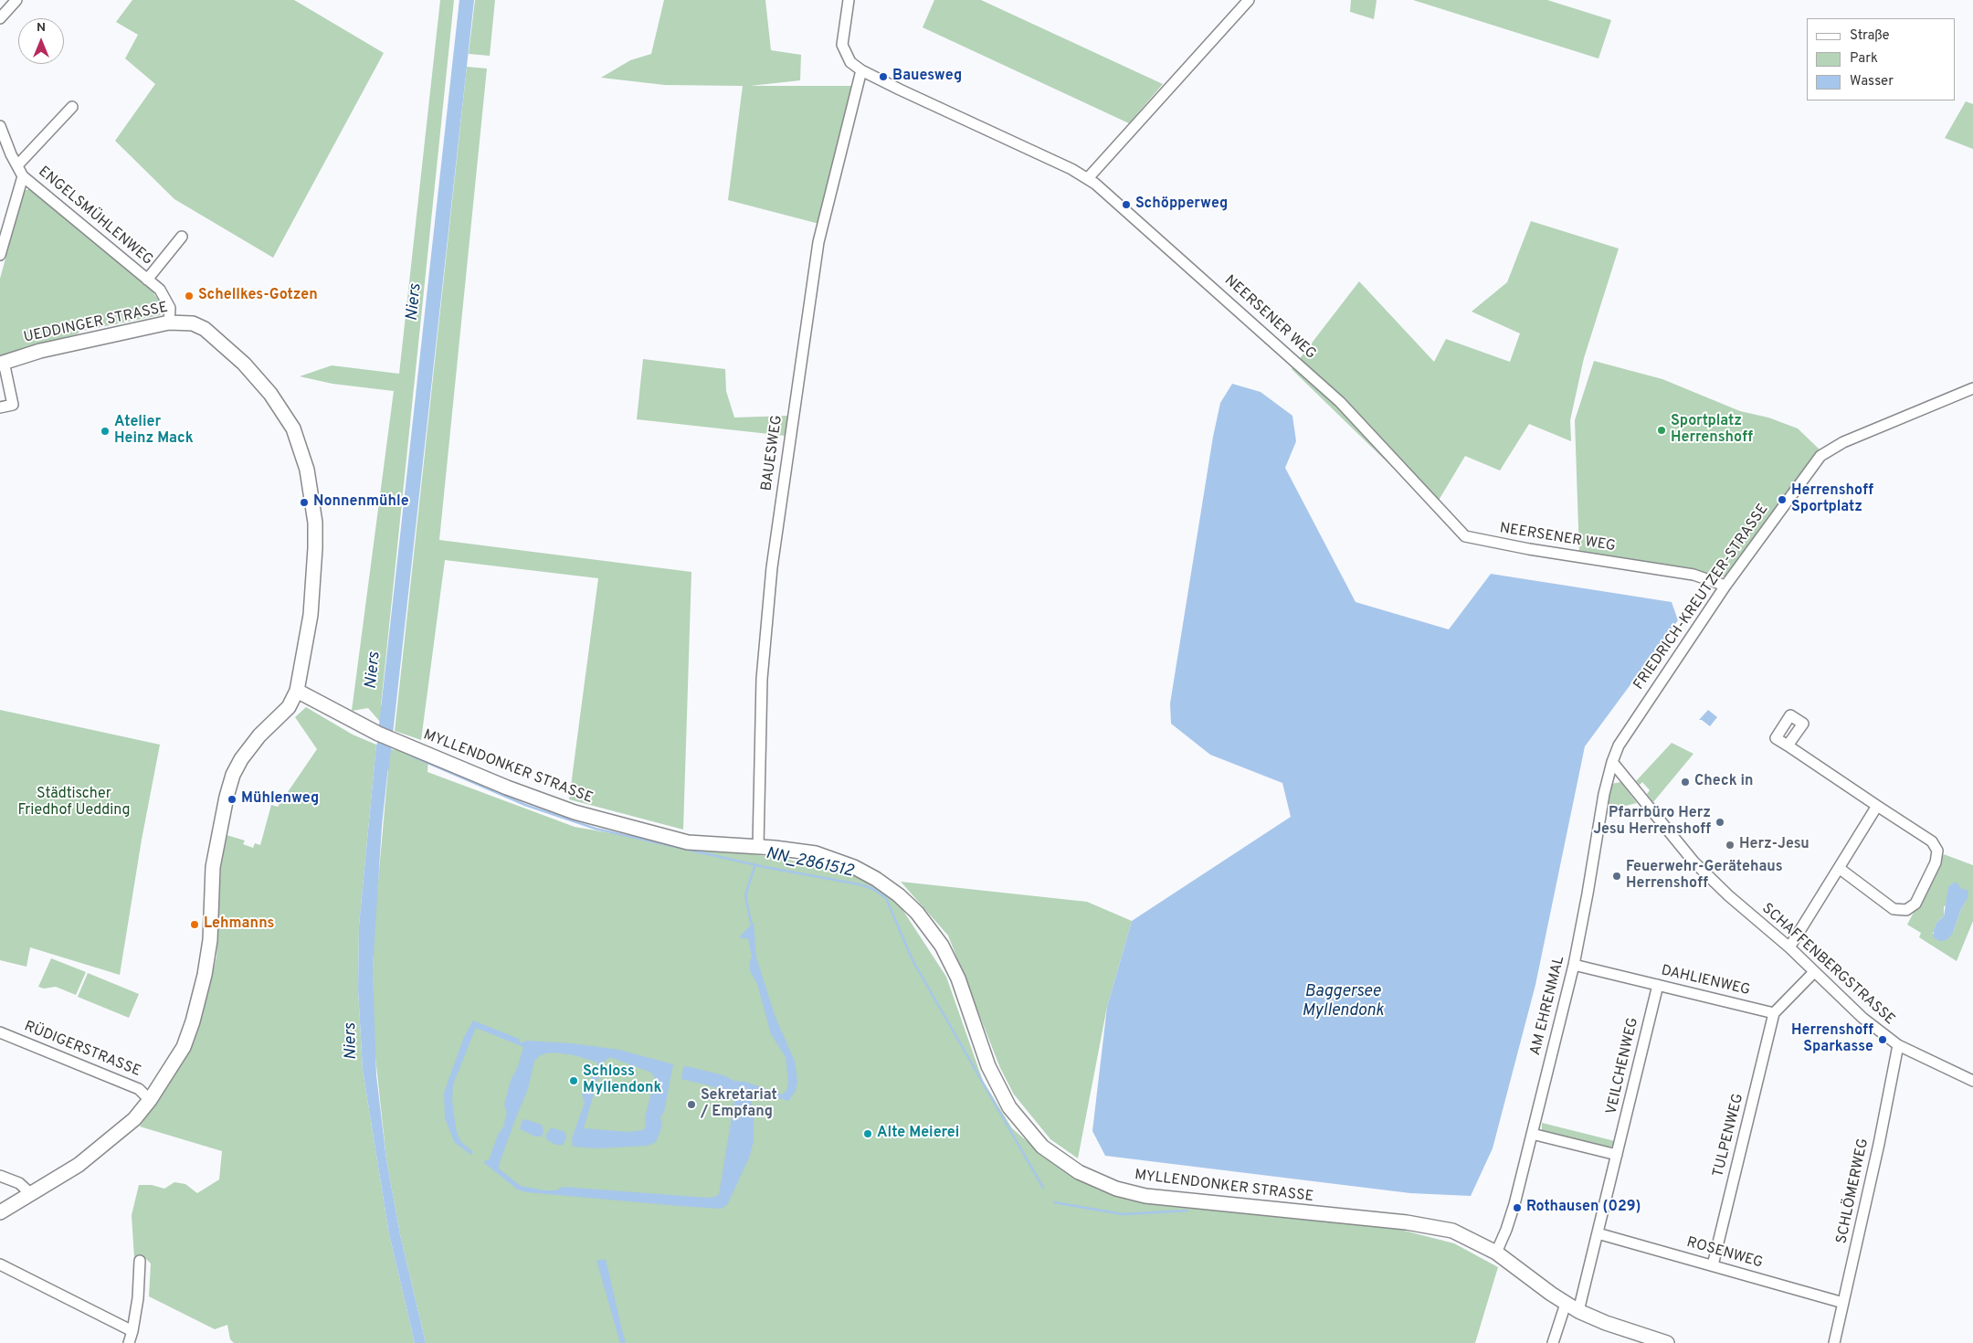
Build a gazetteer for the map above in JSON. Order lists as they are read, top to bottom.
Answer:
{
  "streets": {
    "street": [
      "ENGELSMÜHLENWEG",
      "NEERSENER WEG",
      "UEDDINGER STRASSE",
      "BAUESWEG",
      "FRIEDRICH-KREUTZER-STRASSE",
      "MYLLENDONKER STRASSE",
      "SCHAFFENBERGSTRASSE",
      "DAHLIENWEG",
      "AM EHRENMAL",
      "RÜDIGERSTRASSE",
      "VEILCHENWEG",
      "TULPENWEG",
      "SCHLÖMERWEG",
      "ROSENWEG"
    ]
  },
  "crossings": [
    ["ENGELSMÜHLENWEG", "UEDDINGER STRASSE"],
    ["NEERSENER WEG", "BAUESWEG"],
    ["NEERSENER WEG", "FRIEDRICH-KREUTZER-STRASSE"],
    ["UEDDINGER STRASSE", "MYLLENDONKER STRASSE"],
    ["BAUESWEG", "MYLLENDONKER STRASSE"],
    ["FRIEDRICH-KREUTZER-STRASSE", "SCHAFFENBERGSTRASSE"],
    ["FRIEDRICH-KREUTZER-STRASSE", "AM EHRENMAL"],
    ["MYLLENDONKER STRASSE", "AM EHRENMAL"],
    ["MYLLENDONKER STRASSE", "VEILCHENWEG"],
    ["SCHAFFENBERGSTRASSE", "AM EHRENMAL"],
    ["SCHAFFENBERGSTRASSE", "SCHLÖMERWEG"],
    ["DAHLIENWEG", "AM EHRENMAL"],
    ["DAHLIENWEG", "VEILCHENWEG"],
    ["DAHLIENWEG", "TULPENWEG"],
    ["VEILCHENWEG", "ROSENWEG"],
    ["TULPENWEG", "ROSENWEG"],
    ["SCHLÖMERWEG", "ROSENWEG"]
  ],
  "water": ["Niers", "NN_2861512", "Baggersee Myllendonk"],
  "parks": ["Städtischer Friedhof Uedding"],
  "places": [
    "Bauesweg",
    "Schöpperweg",
    "Schellkes-Gotzen",
    "Sportplatz Herrenshoff",
    "Atelier Heinz Mack",
    "Herrenshoff Sportplatz",
    "Nonnenmühle",
    "Check in",
    "Mühlenweg",
    "Pfarrbüro Herz Jesu Herrenshoff",
    "Herz-Jesu",
    "Feuerwehr-Gerätehaus Herrenshoff",
    "Lehmanns",
    "Herrenshoff Sparkasse",
    "Schloss Myllendonk",
    "Sekretariat / Empfang",
    "Alte Meierei",
    "Rothausen (029)"
  ],
  "legend": ["Straße", "Park", "Wasser"],
  "north": "top"
}
